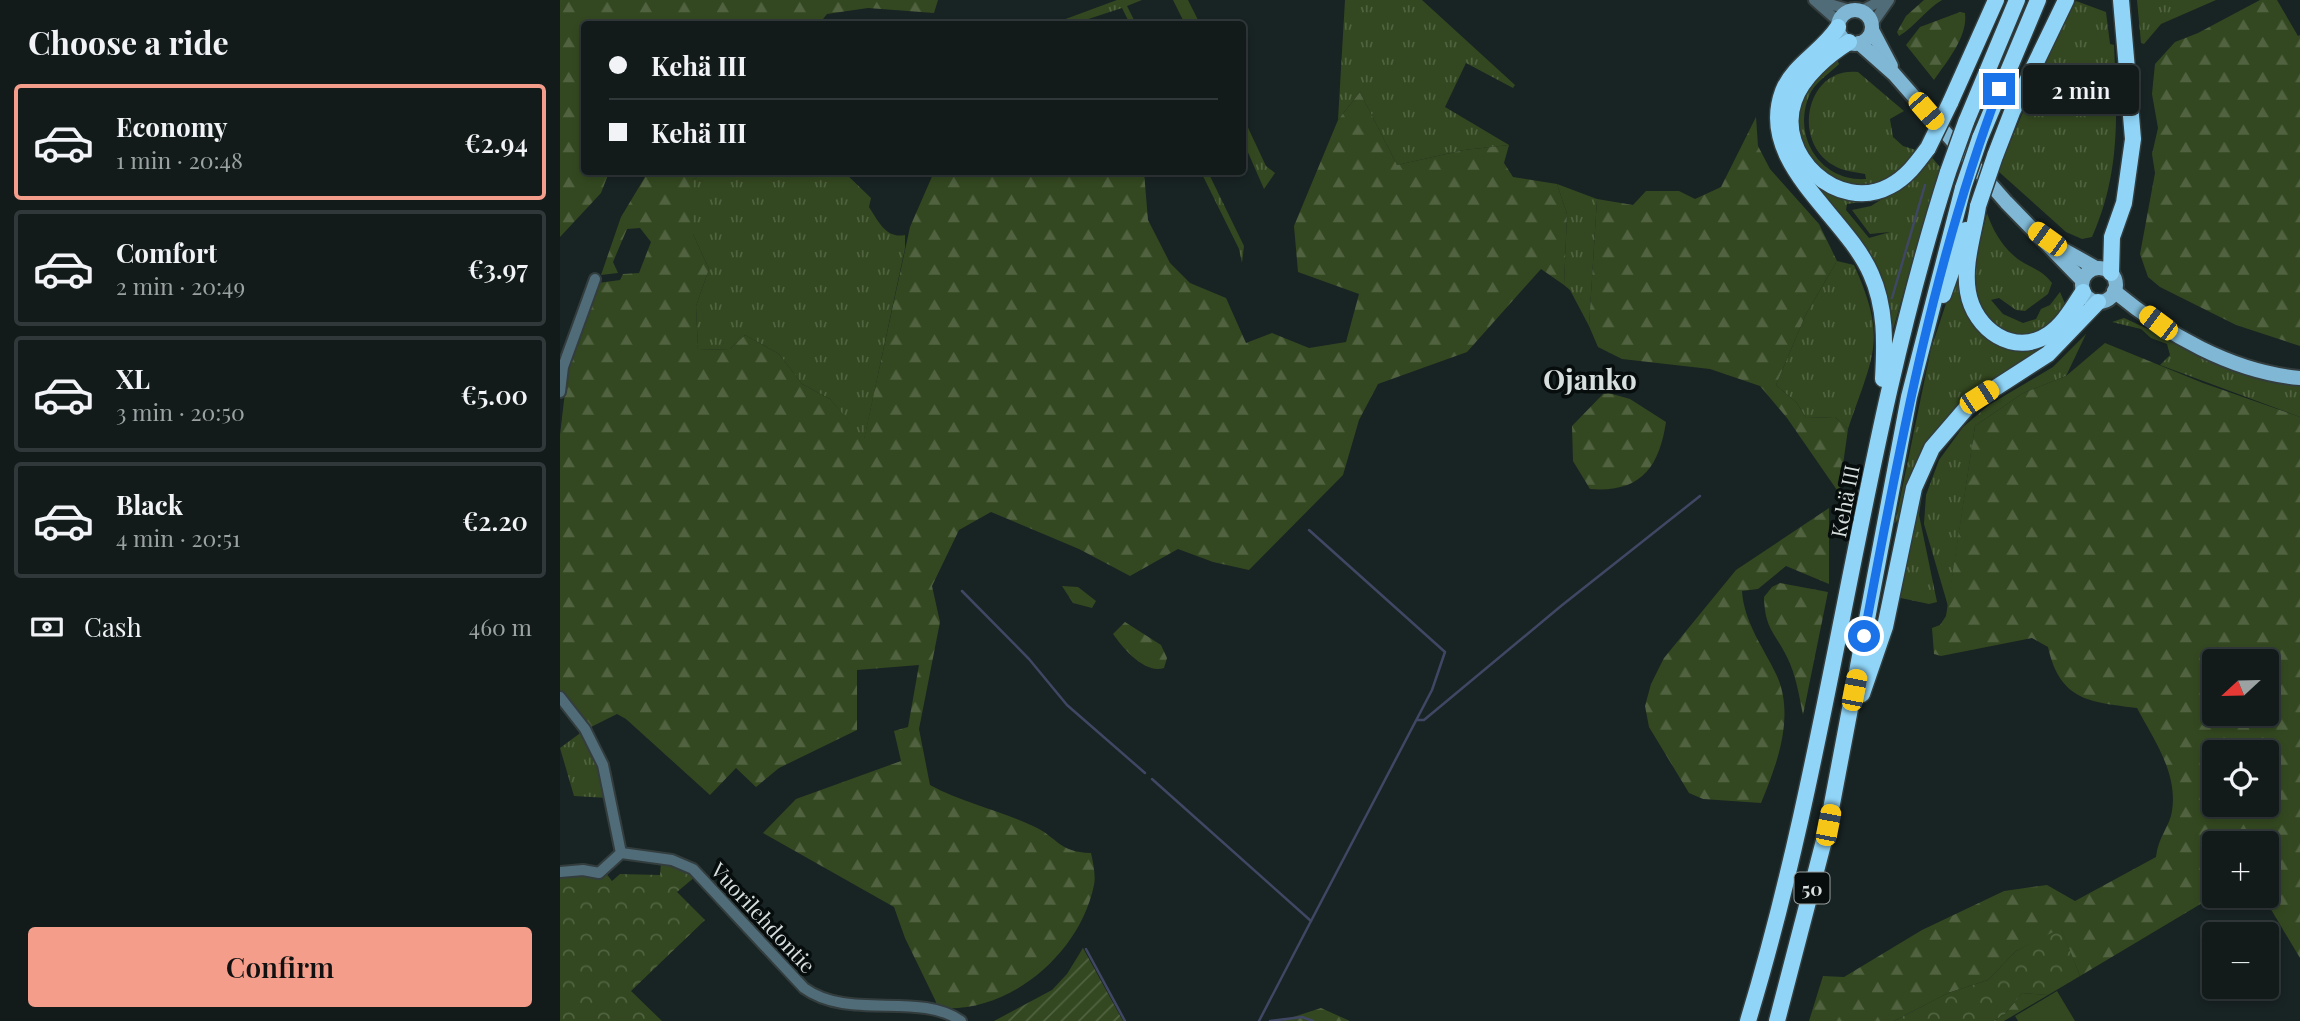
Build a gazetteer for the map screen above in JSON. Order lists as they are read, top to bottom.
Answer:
{
  "streets": {
    "highway": ["Kehä III", "50"],
    "street": ["Vuorilehdontie"]
  },
  "districts": ["Ojanko"],
  "north": "left",
  "page": {
    "heading": "Choose a ride",
    "banner": ["Kehä III", "Kehä III"],
    "bubble": "2 min",
    "list": [
      {
        "name": "Economy",
        "note": "1 min · 20:48",
        "value": "€2.94"
      },
      {
        "name": "Comfort",
        "note": "2 min · 20:49",
        "value": "€3.97"
      },
      {
        "name": "XL",
        "note": "3 min · 20:50",
        "value": "€5.00"
      },
      {
        "name": "Black",
        "note": "4 min · 20:51",
        "value": "€2.20"
      }
    ],
    "pay": ["Cash", "460 m"],
    "map_buttons": ["+", "−"],
    "buttons": "Confirm"
  }
}
